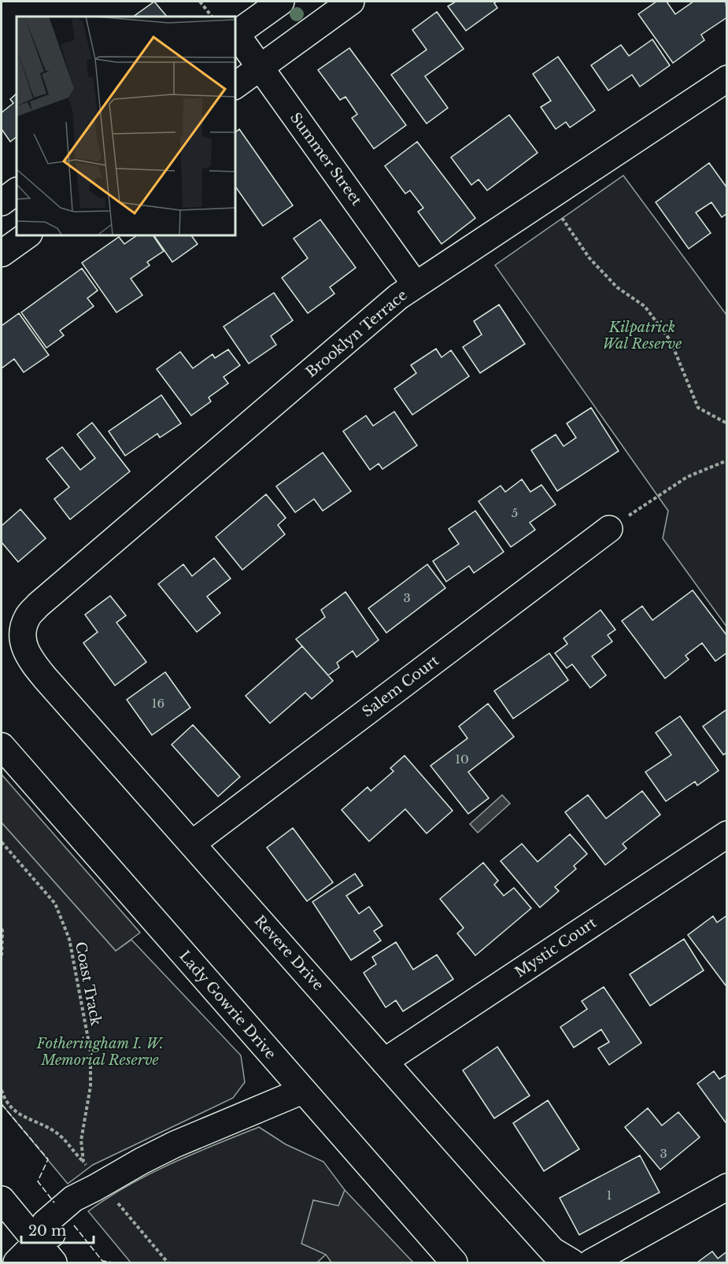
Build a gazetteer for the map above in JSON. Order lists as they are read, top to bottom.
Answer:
{
  "streets": {
    "street": [
      "Summer Street",
      "Brooklyn Terrace",
      "Salem Court",
      "Mystic Court",
      "Revere Drive",
      "Lady Gowrie Drive"
    ],
    "path": ["Coast Track"]
  },
  "crossings": [
    ["Summer Street", "Brooklyn Terrace"],
    ["Brooklyn Terrace", "Revere Drive"],
    ["Salem Court", "Revere Drive"],
    ["Mystic Court", "Revere Drive"]
  ],
  "parks": ["Kilpatrick Wal Reserve", "Fotheringham I. W. Memorial Reserve"],
  "house_numbers": [
    "5",
    "3",
    "16",
    "10",
    "3",
    "1"
  ],
  "scale_bar": "20 m"
}
